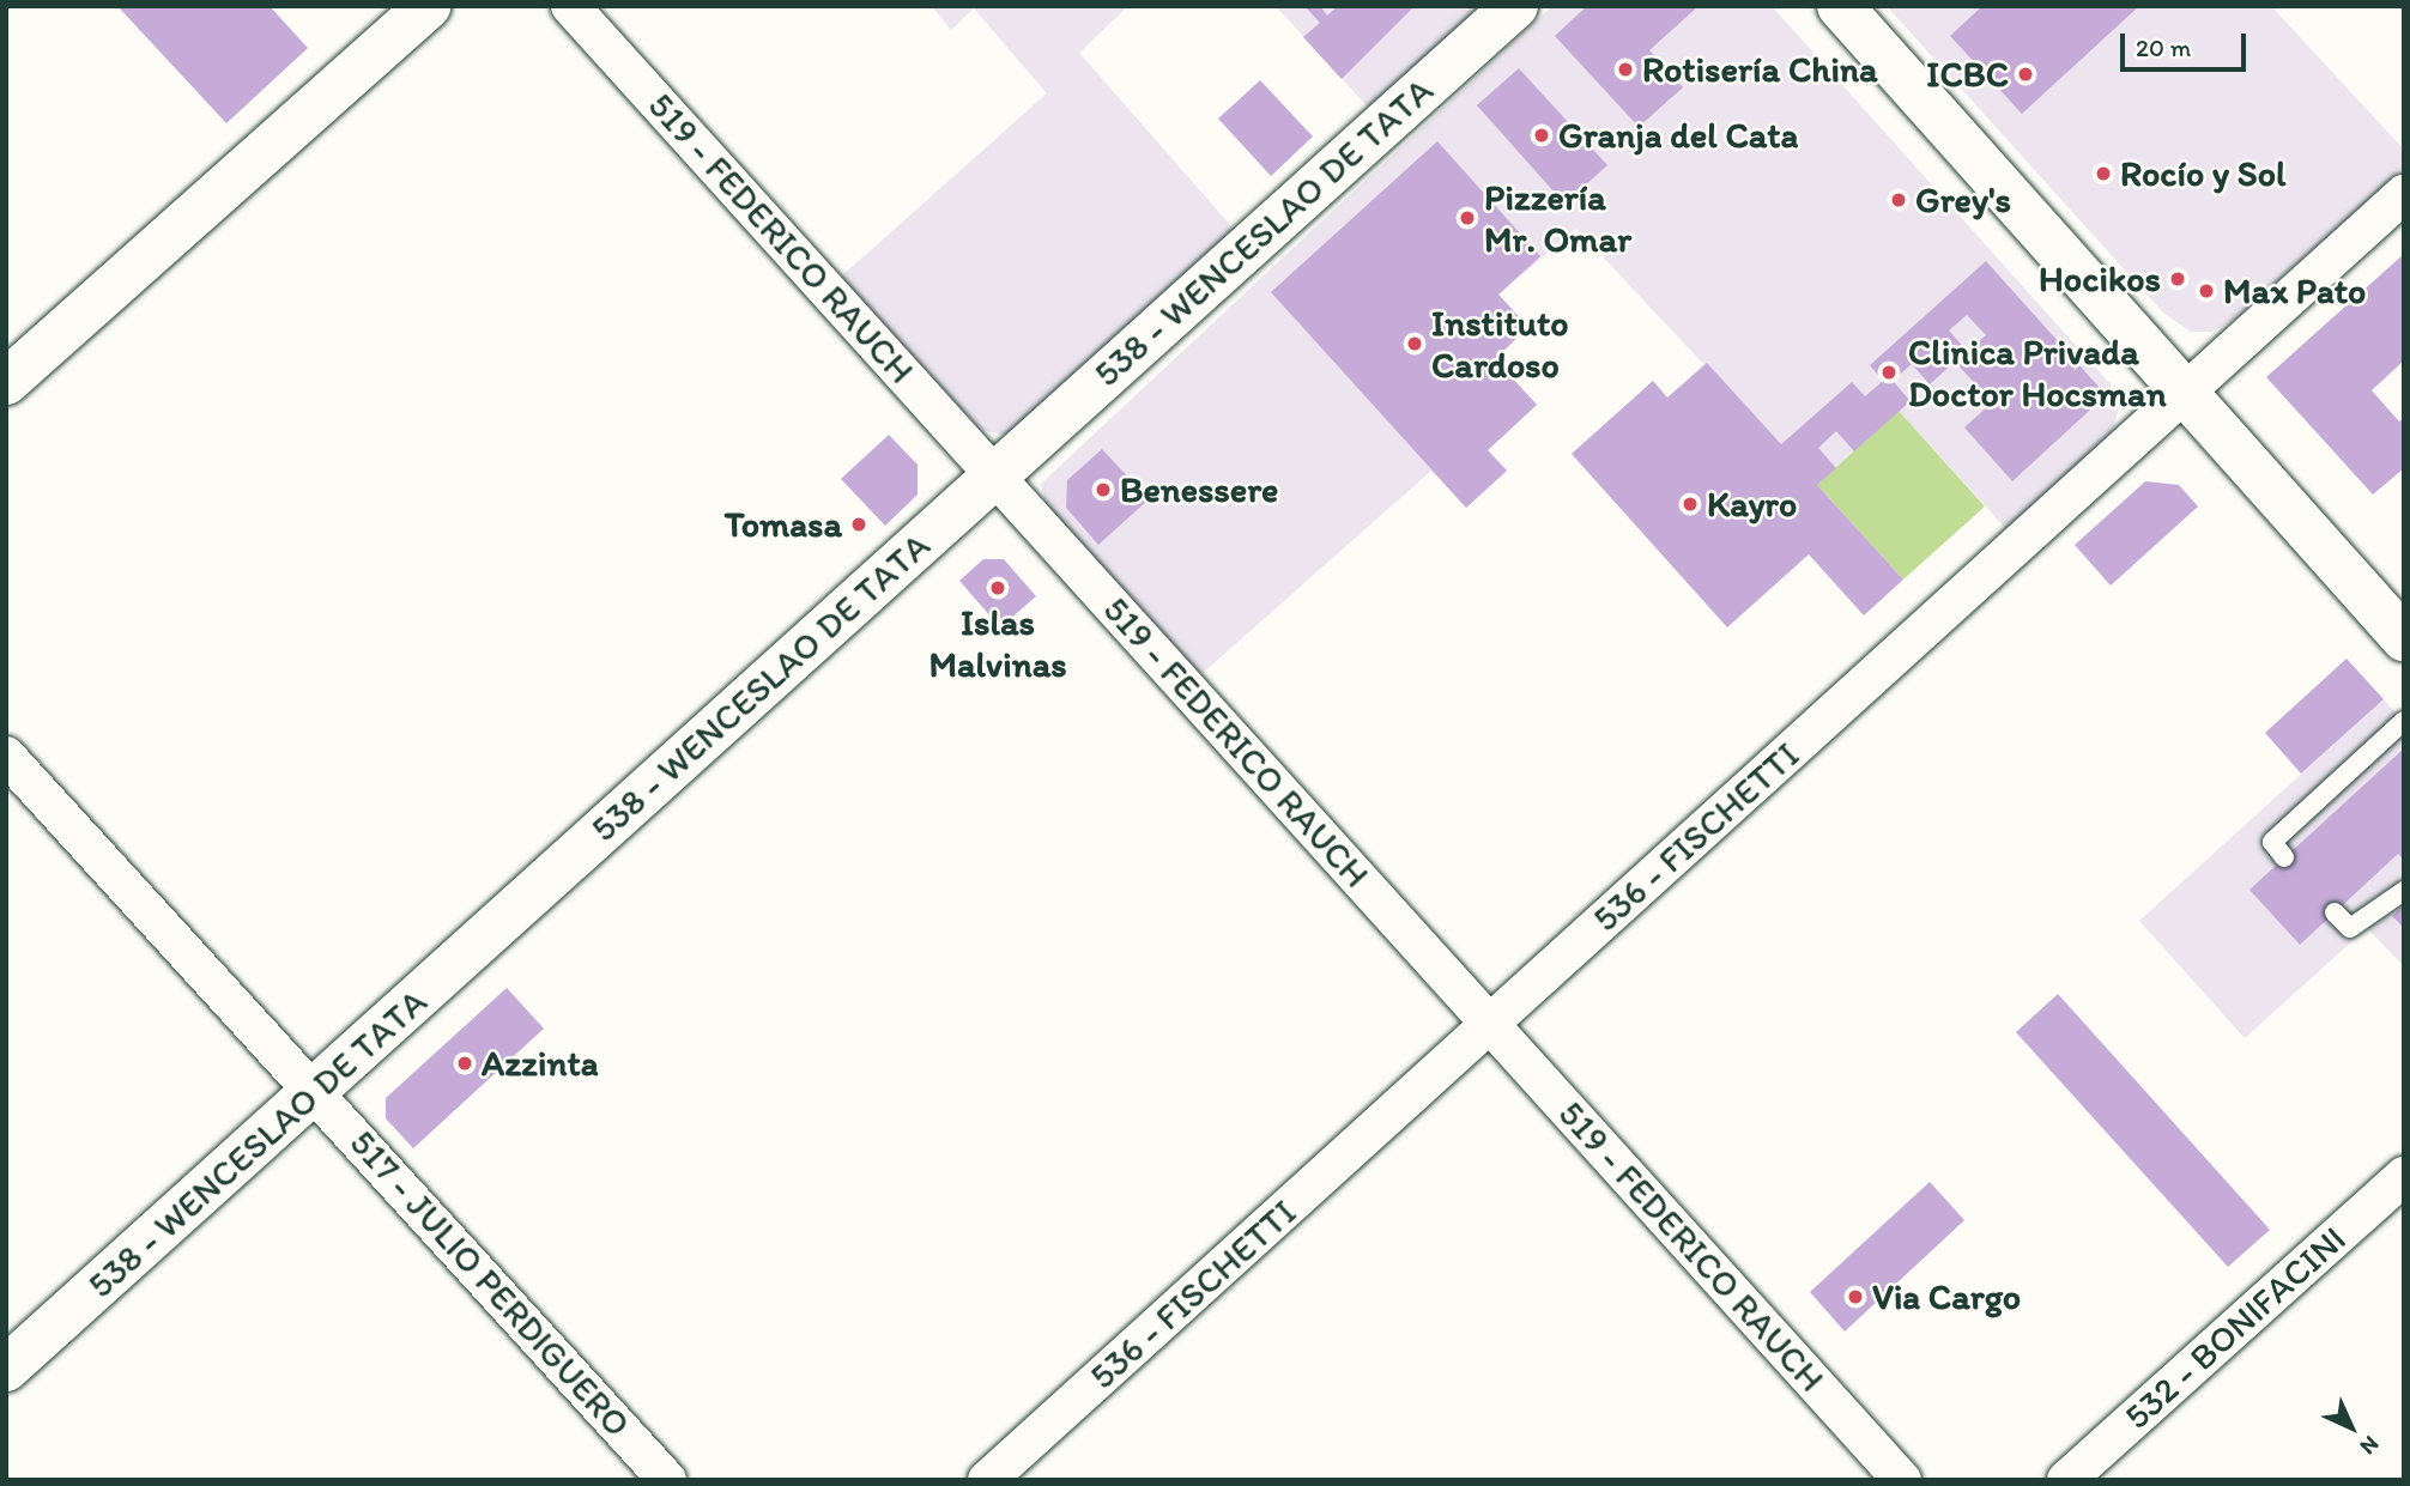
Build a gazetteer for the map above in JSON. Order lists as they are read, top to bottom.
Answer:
{
  "streets": {
    "street": [
      "538 - WENCESLAO DE TATA",
      "519 - FEDERICO RAUCH",
      "536 - FISCHETTI",
      "517 - JULIO PERDIGUERO",
      "532 - BONIFACINI"
    ]
  },
  "crossings": [
    ["538 - WENCESLAO DE TATA", "519 - FEDERICO RAUCH"],
    ["538 - WENCESLAO DE TATA", "517 - JULIO PERDIGUERO"],
    ["519 - FEDERICO RAUCH", "536 - FISCHETTI"]
  ],
  "places": [
    "Rotisería China",
    "ICBC",
    "Granja del Cata",
    "Rocío y Sol",
    "Grey's",
    "Pizzería Mr. Omar",
    "Hocikos",
    "Max Pato",
    "Instituto Cardoso",
    "Clinica Privada Doctor Hocsman",
    "Benessere",
    "Kayro",
    "Tomasa",
    "Islas Malvinas",
    "Azzinta",
    "Via Cargo"
  ],
  "scale_bar": "20 m",
  "north": "bottom right"
}
